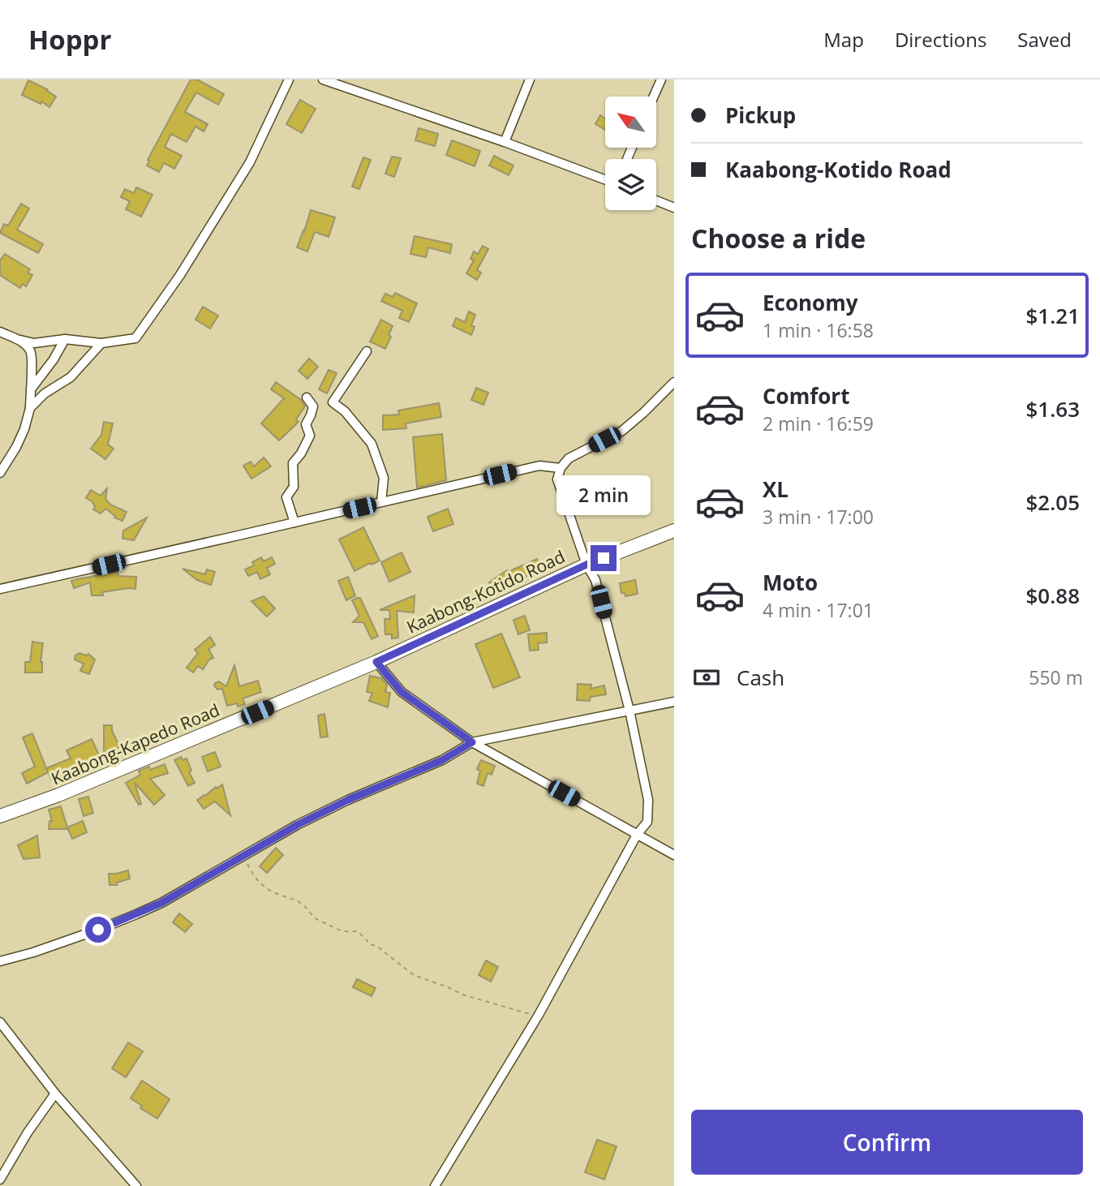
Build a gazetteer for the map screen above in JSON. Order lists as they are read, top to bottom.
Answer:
{
  "streets": {
    "main road": ["Kaabong-Kotido Road", "Kaabong-Kapedo Road"]
  },
  "crossings": [
    ["Kaabong-Kotido Road", "Kaabong-Kapedo Road"]
  ],
  "north": "top left",
  "page": {
    "header": "Hoppr",
    "nav": ["Map", "Directions", "Saved"],
    "banner": ["Pickup", "Kaabong-Kotido Road"],
    "heading": "Choose a ride",
    "list": [
      {
        "name": "Economy",
        "note": "1 min · 16:58",
        "value": "$1.21"
      },
      {
        "name": "Comfort",
        "note": "2 min · 16:59",
        "value": "$1.63"
      },
      {
        "name": "XL",
        "note": "3 min · 17:00",
        "value": "$2.05"
      },
      {
        "name": "Moto",
        "note": "4 min · 17:01",
        "value": "$0.88"
      }
    ],
    "bubble": "2 min",
    "pay": ["Cash", "550 m"],
    "buttons": "Confirm"
  }
}
